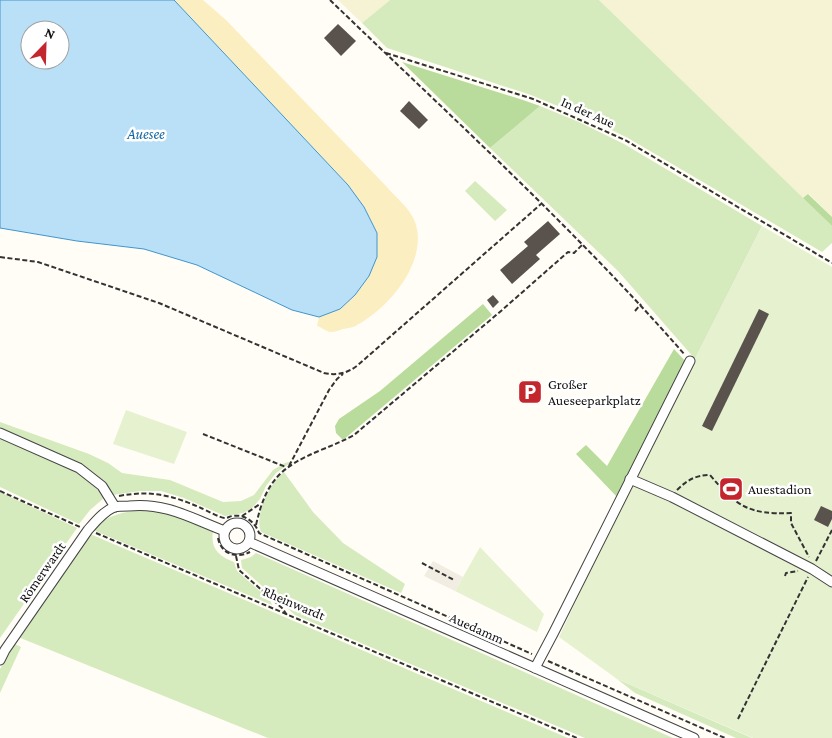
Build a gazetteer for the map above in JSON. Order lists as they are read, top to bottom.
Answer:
{
  "streets": {
    "street": ["Römerwardt", "Auedamm"],
    "path": ["In der Aue", "Rheinwardt"]
  },
  "crossings": [
    ["Römerwardt", "Rheinwardt"]
  ],
  "water": ["Auesee"],
  "places": {
    "parking": ["Großer Aueseeparkplatz"],
    "sports": ["Auestadion"]
  },
  "north": "top right"
}
